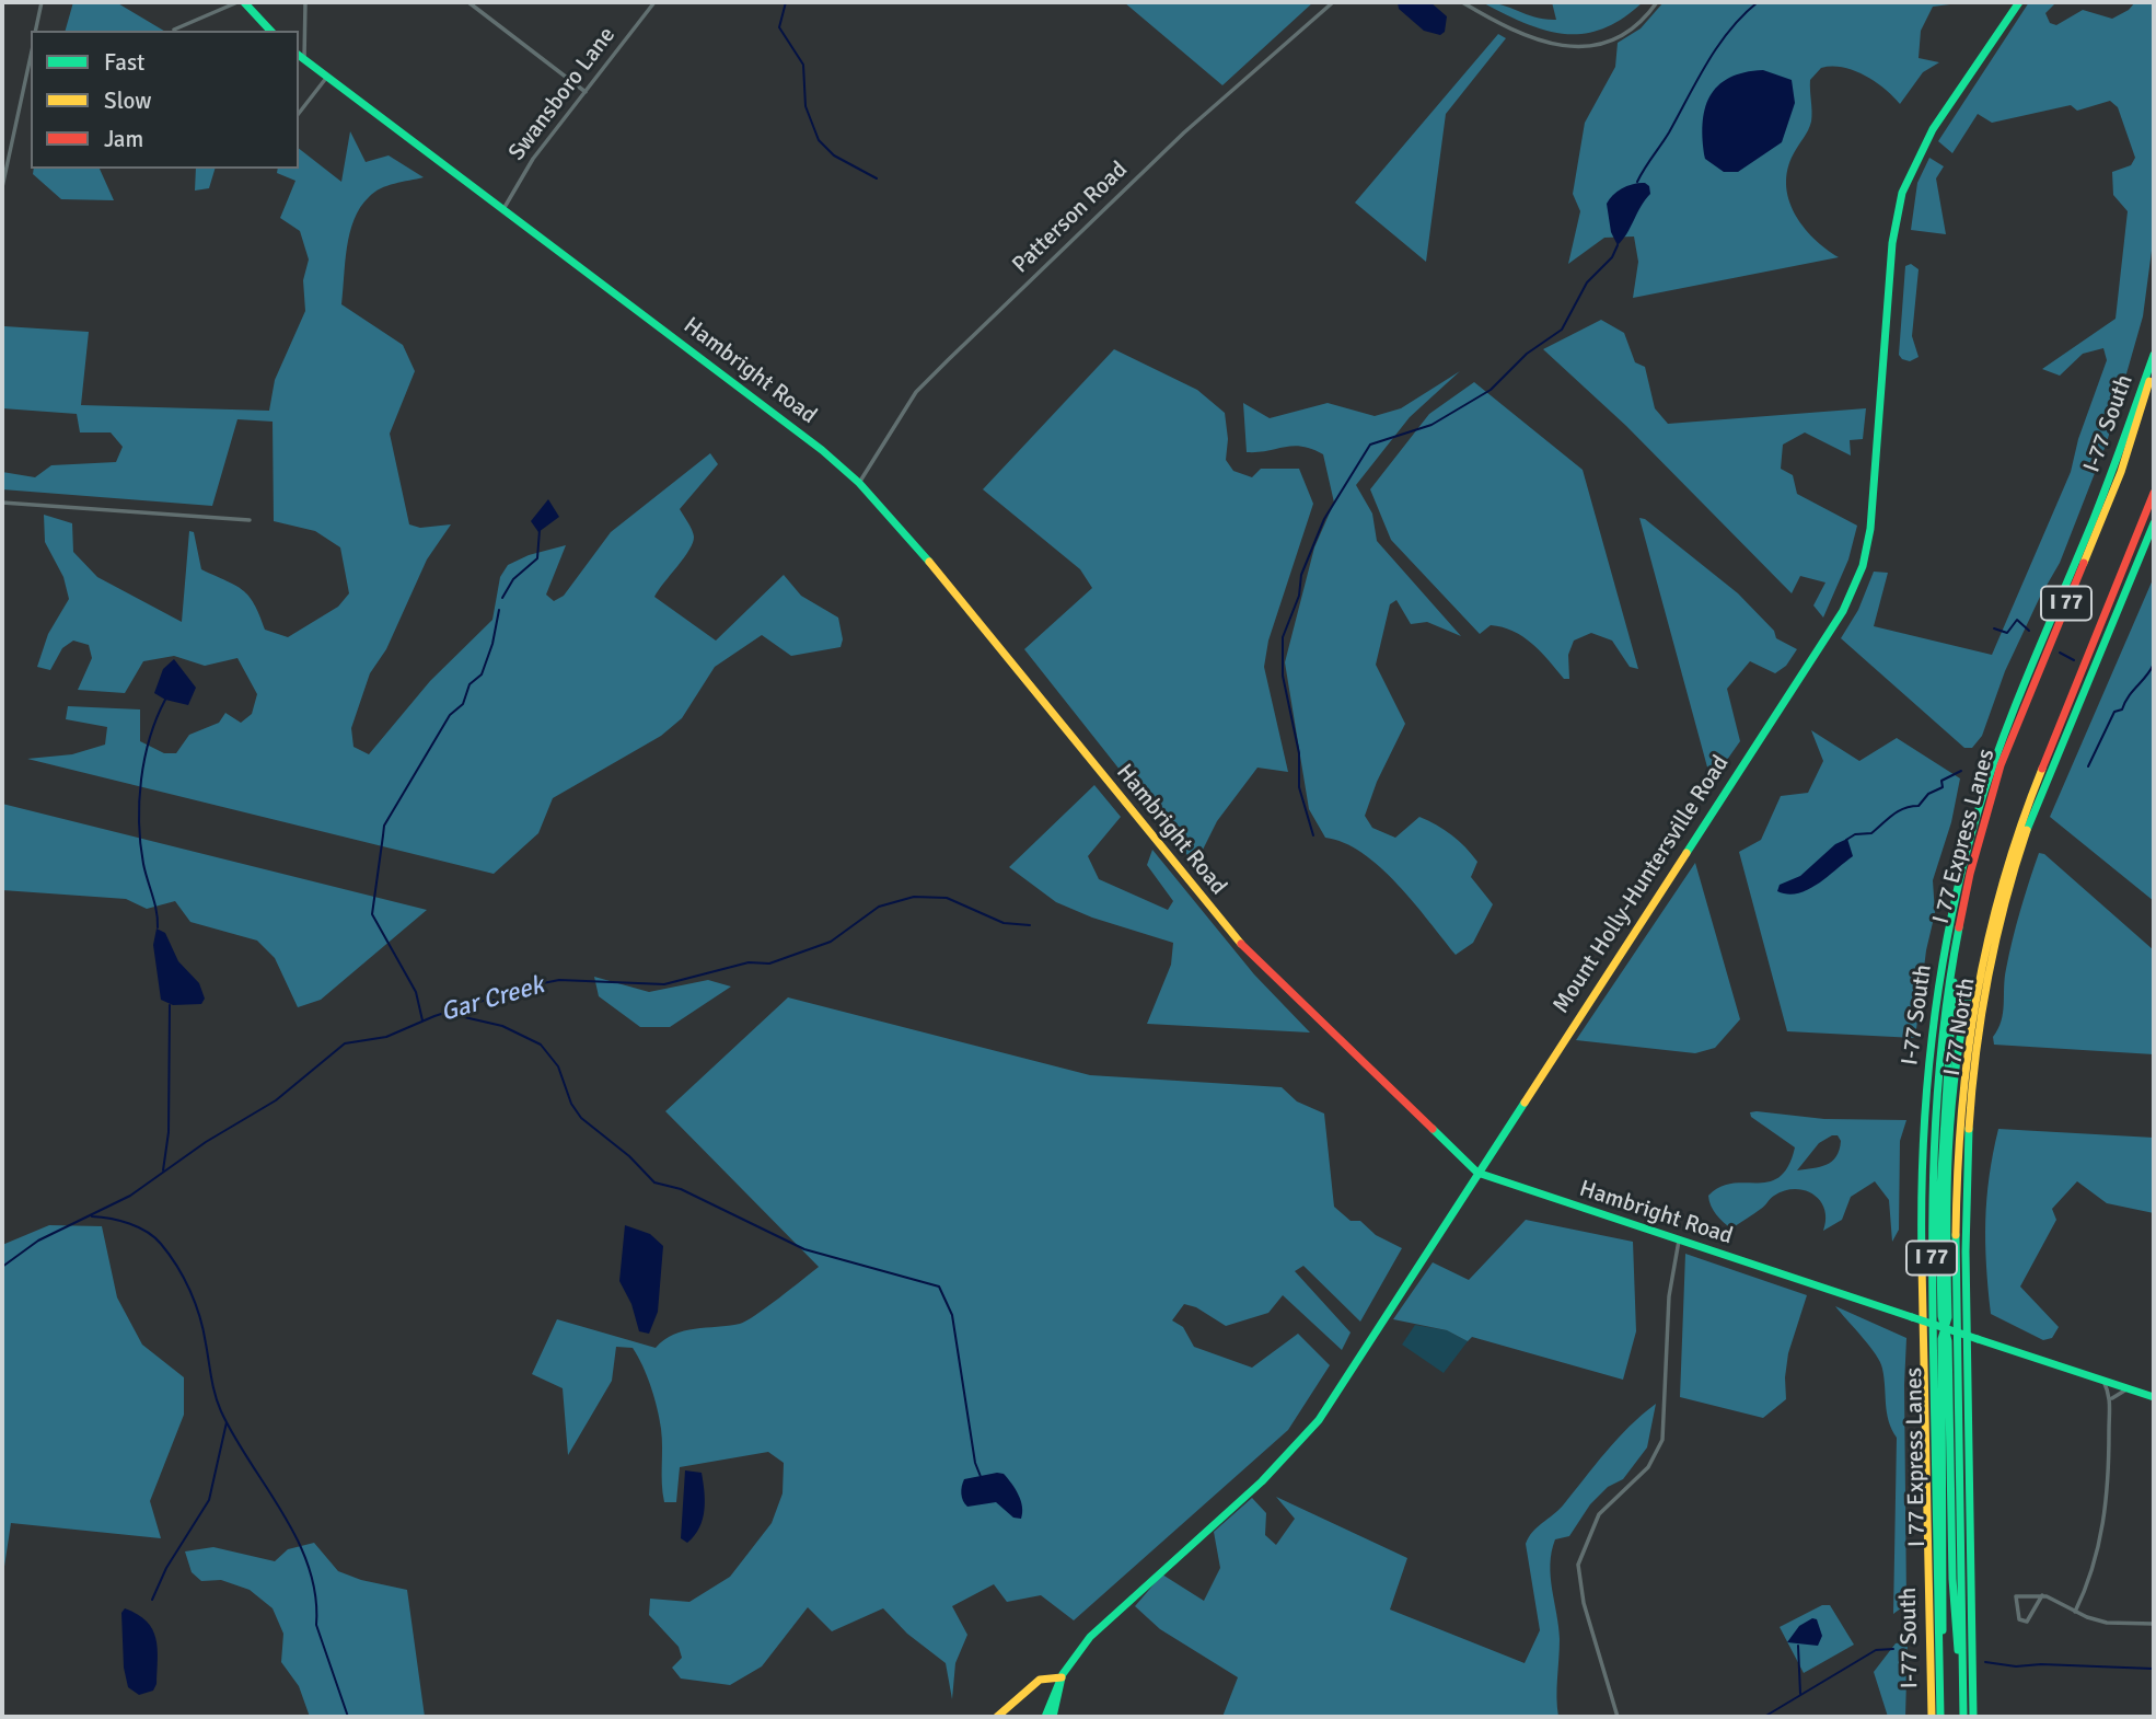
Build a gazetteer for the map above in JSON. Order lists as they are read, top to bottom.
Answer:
{
  "streets": {
    "main road": [
      "Hambright Road",
      "I-77 South",
      "I 77",
      "I 77 Express Lanes",
      "Mount Holly-Huntersville Road",
      "I 77 North"
    ],
    "street": ["Swansboro Lane", "Patterson Road"]
  },
  "crossings": [
    ["Swansboro Lane", "Hambright Road"],
    ["Patterson Road", "Hambright Road"],
    ["Hambright Road", "Mount Holly-Huntersville Road"],
    ["I-77 South", "I 77 Express Lanes"]
  ],
  "water": ["Gar Creek"],
  "legend": ["Fast", "Slow", "Jam"]
}
